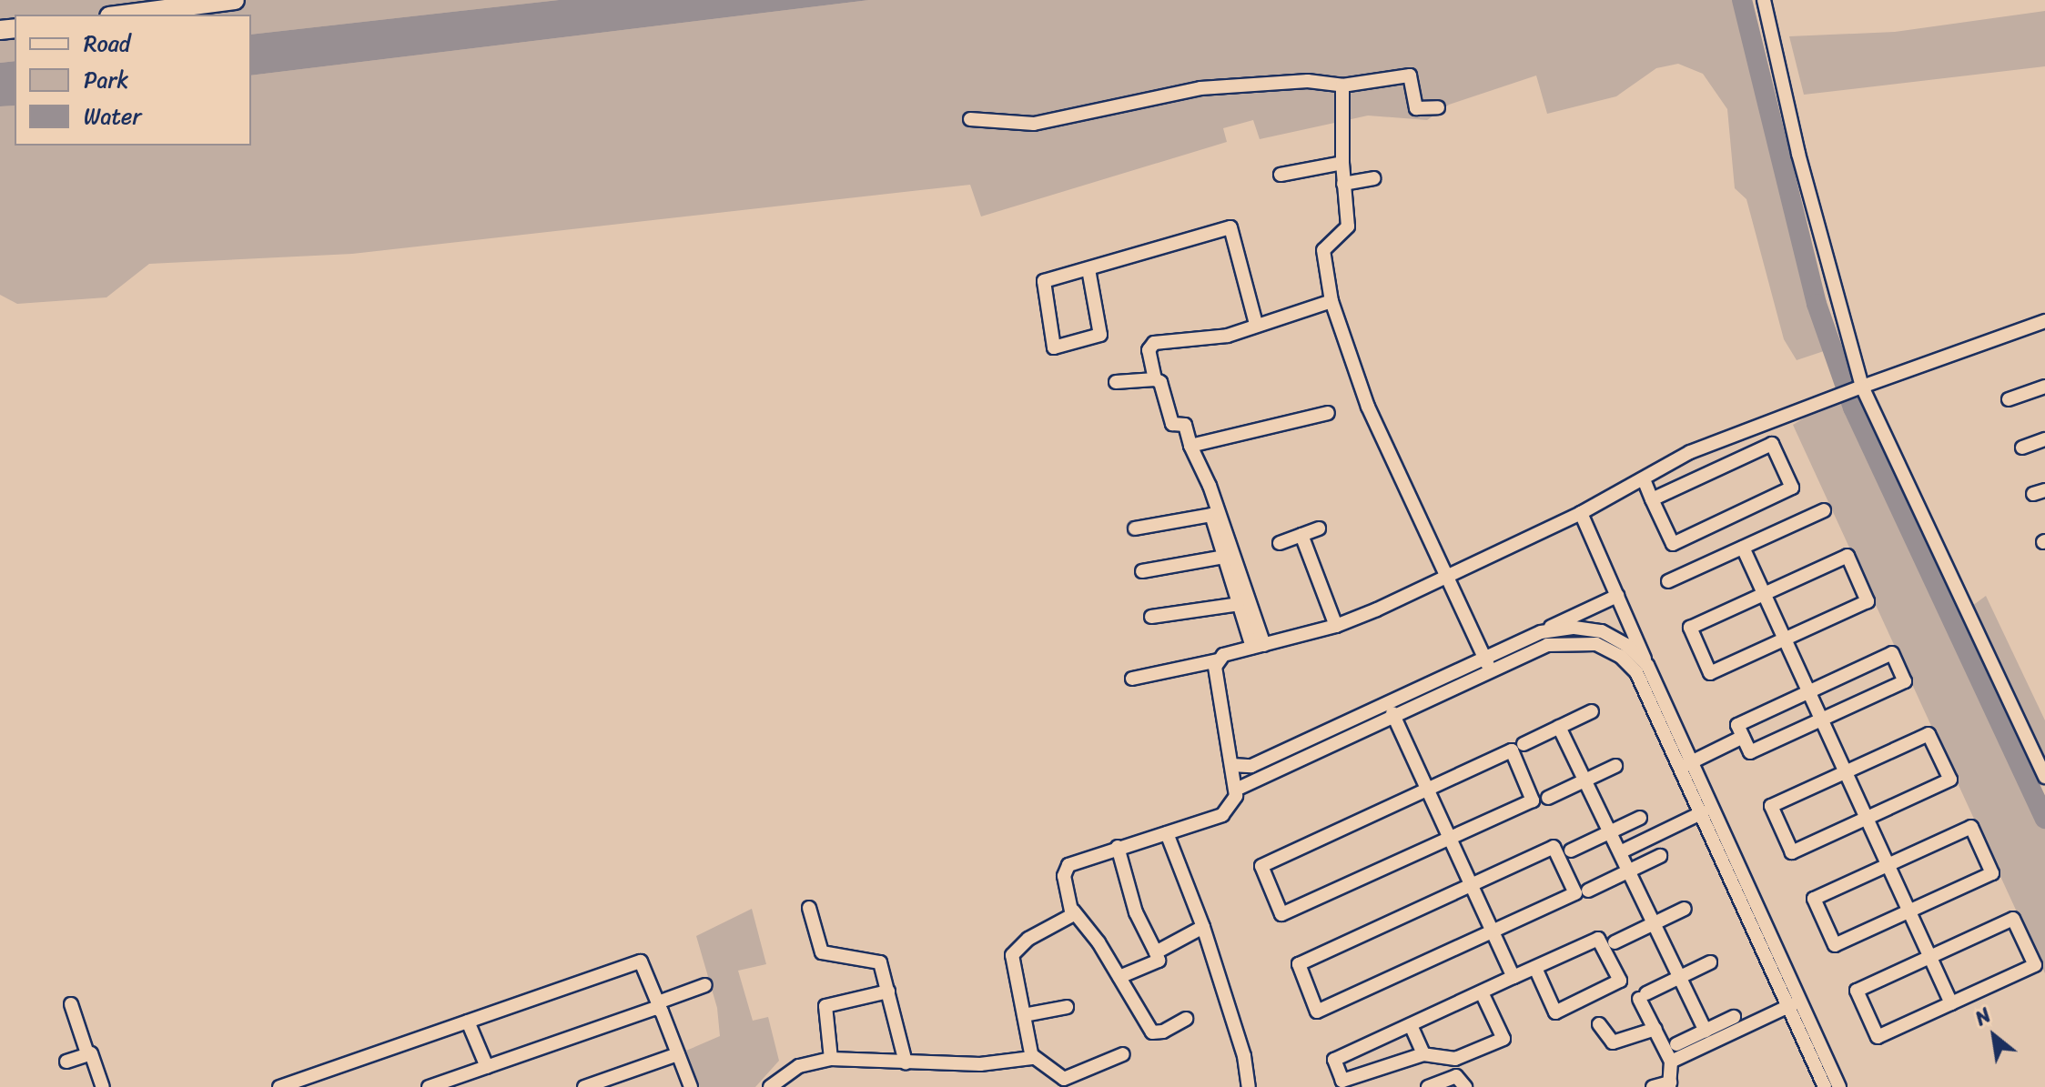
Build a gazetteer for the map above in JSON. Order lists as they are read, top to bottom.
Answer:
{
  "legend": ["Road", "Park", "Water"],
  "north": "top left"
}
